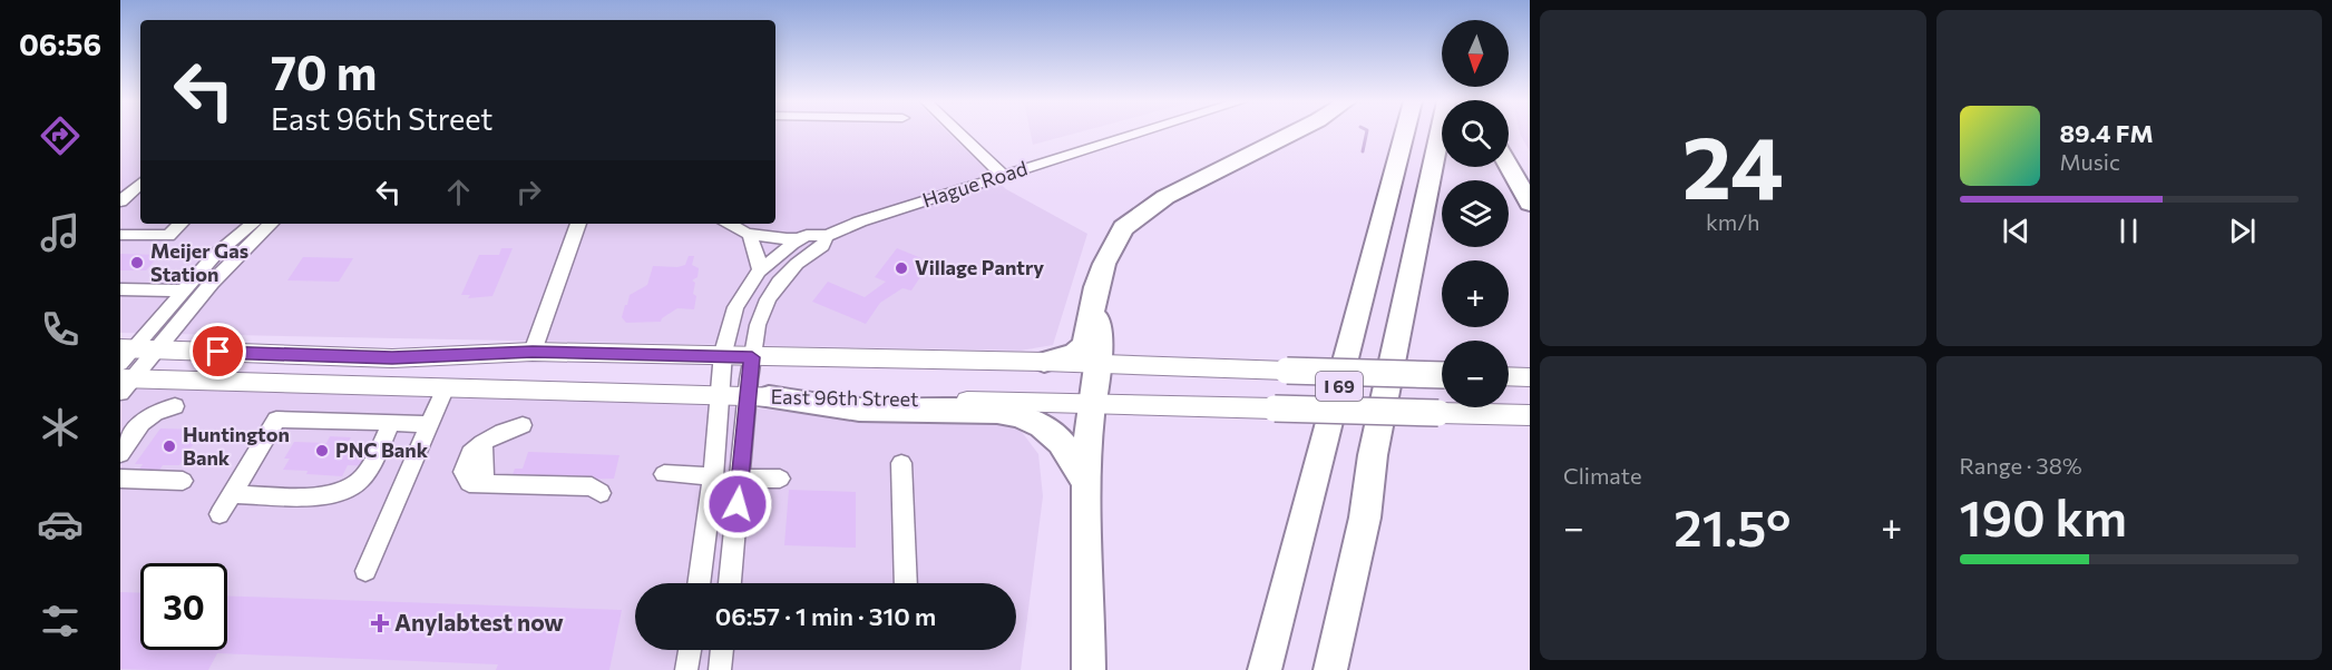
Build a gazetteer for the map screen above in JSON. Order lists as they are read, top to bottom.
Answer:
{
  "streets": {
    "highway": ["I 69"],
    "main road": ["East 96th Street"],
    "street": ["Hague Road"]
  },
  "crossings": [
    ["Hague Road", "East 96th Street"]
  ],
  "places": {
    "other": [
      "Meijer Gas Station",
      "Village Pantry",
      "Huntington Bank",
      "PNC Bank"
    ],
    "health": ["Anylabtest now"]
  },
  "north": "bottom",
  "page": {
    "tabs": "06:56",
    "tile": [
      ["24", "km/h"],
      "Climate",
      ["Range · 38%", "190 km"]
    ],
    "map_buttons": ["+", "−"],
    "turn": ["70 m", "East 96th Street"],
    "song": ["89.4 FM", "Music"],
    "heat": ["−", "21.5°", "+"],
    "limit": "30",
    "trip": "06:57 · 1 min · 310 m"
  }
}
